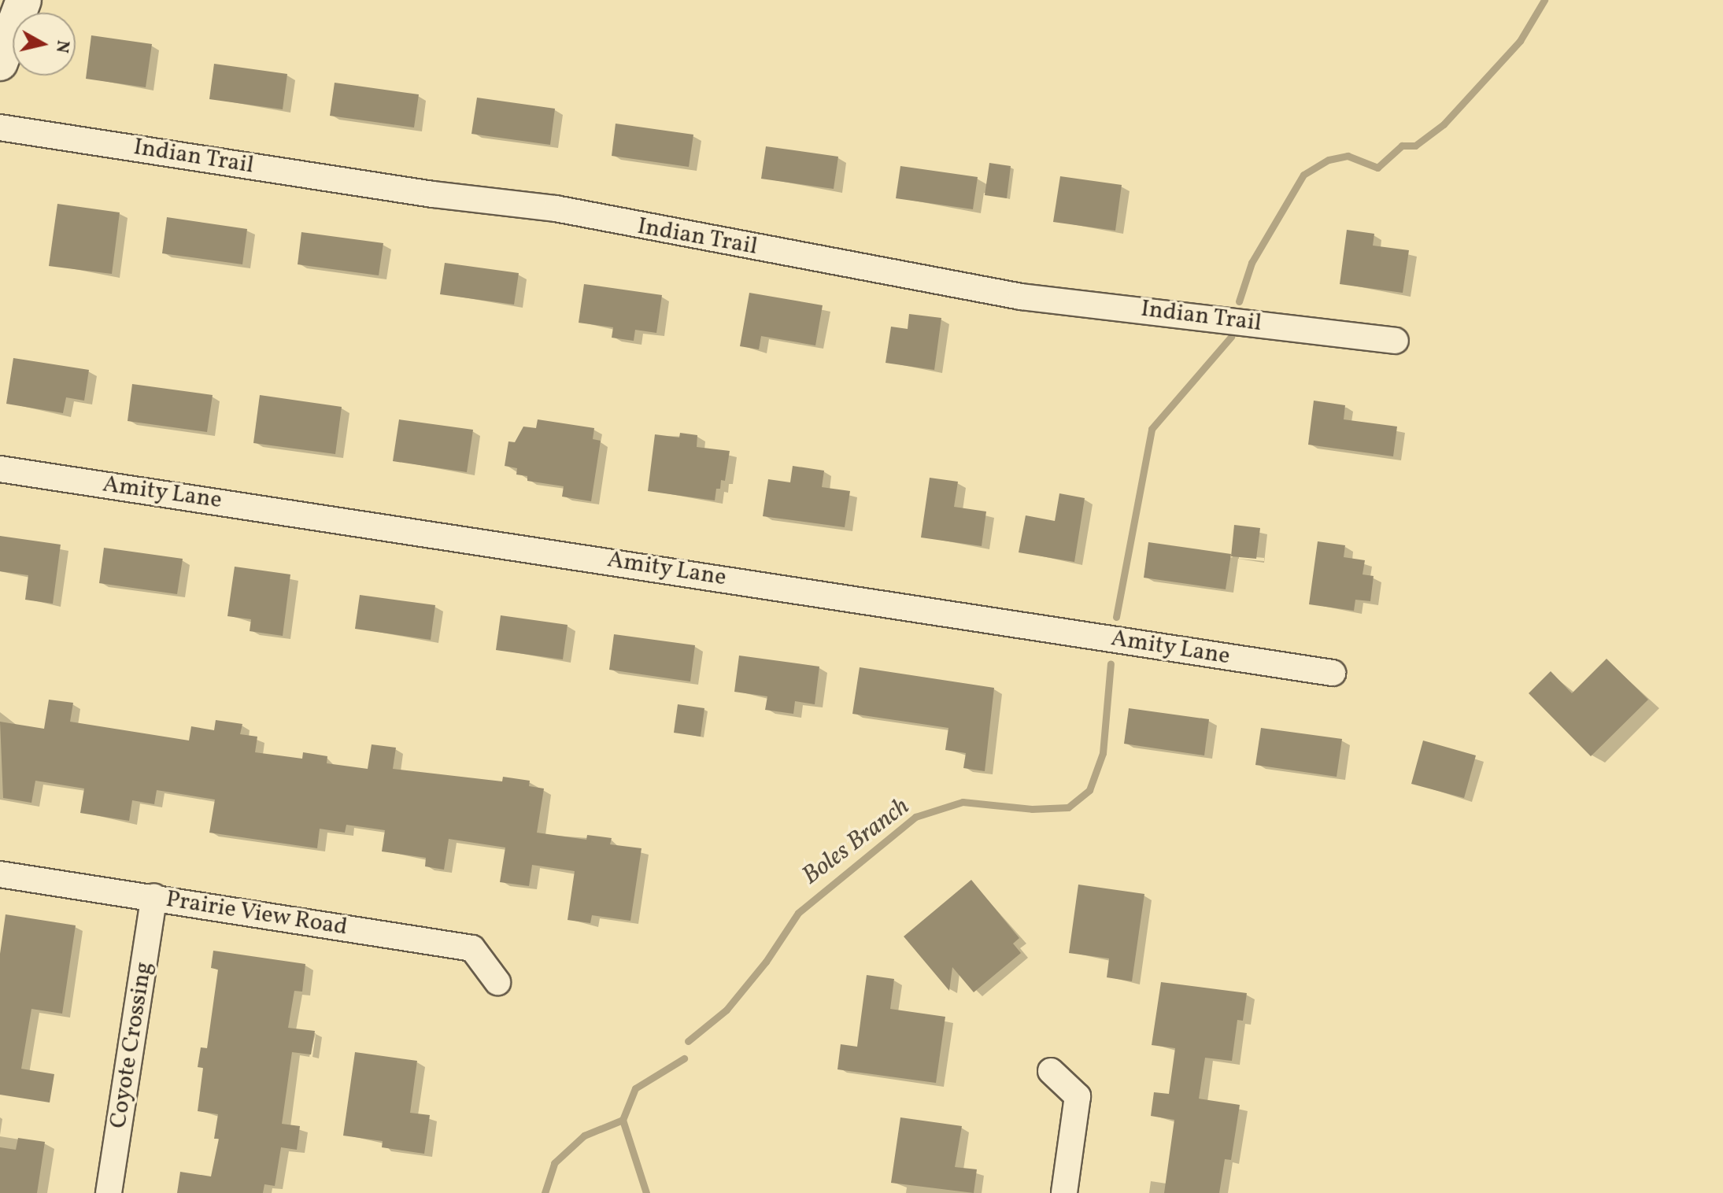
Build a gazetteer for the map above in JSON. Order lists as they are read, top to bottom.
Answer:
{
  "streets": {
    "street": [
      "Indian Trail",
      "Amity Lane",
      "Prairie View Road",
      "Coyote Crossing"
    ]
  },
  "crossings": [
    ["Prairie View Road", "Coyote Crossing"]
  ],
  "water": ["Boles Branch"],
  "north": "right"
}
